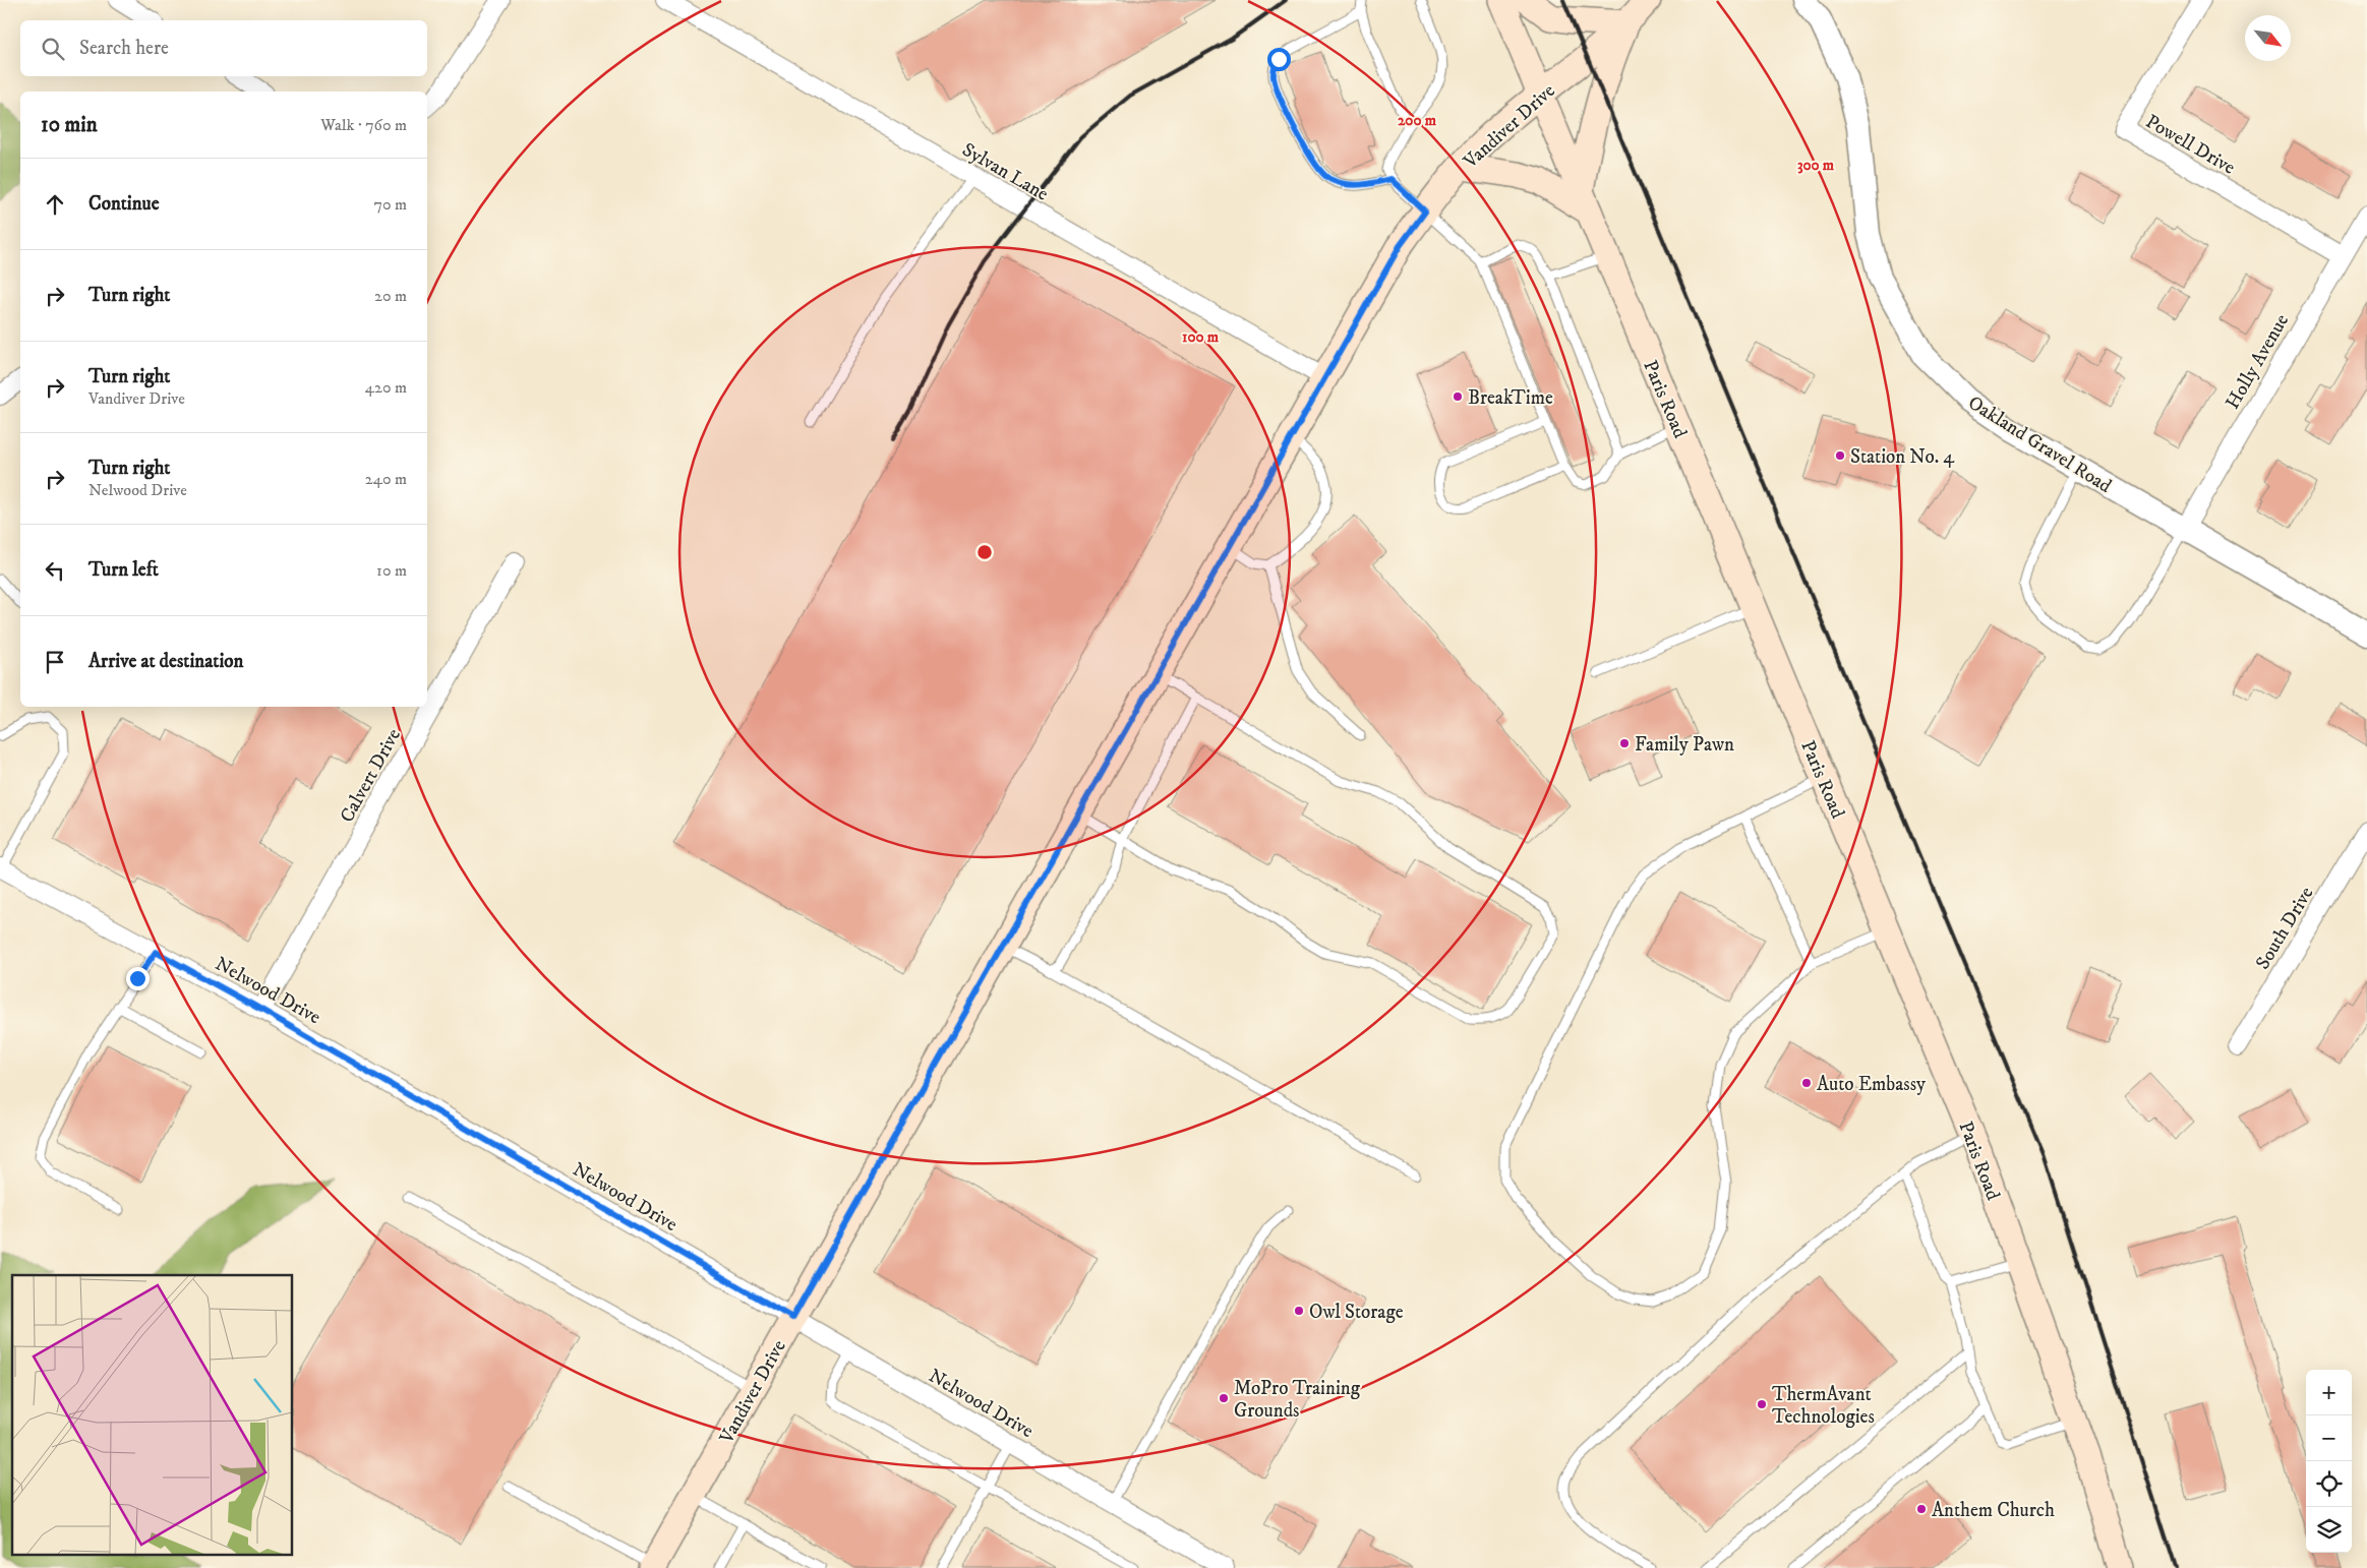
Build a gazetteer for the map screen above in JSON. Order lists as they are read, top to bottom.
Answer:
{
  "streets": {
    "main road": ["Vandiver Drive", "Paris Road"],
    "street": [
      "Powell Drive",
      "Sylvan Lane",
      "Holly Avenue",
      "Oakland Gravel Road",
      "Calvert Drive",
      "South Drive",
      "Nelwood Drive"
    ]
  },
  "crossings": [
    ["Vandiver Drive", "Sylvan Lane"],
    ["Vandiver Drive", "Paris Road"],
    ["Vandiver Drive", "Nelwood Drive"],
    ["Powell Drive", "Holly Avenue"],
    ["Holly Avenue", "Oakland Gravel Road"],
    ["Calvert Drive", "Nelwood Drive"]
  ],
  "places": [
    "BreakTime",
    "Station No. 4",
    "Family Pawn",
    "Auto Embassy",
    "Owl Storage",
    "MoPro Training Grounds",
    "ThermAvant Technologies",
    "Anthem Church"
  ],
  "north": "bottom right",
  "page": {
    "search": "Search here",
    "heading": ["10 min", "Walk · 760 m"],
    "list": [
      ["Continue", "70 m"],
      ["Turn right", "20 m"],
      ["Turn right", "Vandiver Drive", "420 m"],
      ["Turn right", "Nelwood Drive", "240 m"],
      ["Turn left", "10 m"],
      "Arrive at destination"
    ],
    "map_buttons": ["+", "−"]
  },
  "rings": ["200 m", "300 m", "100 m"]
}
